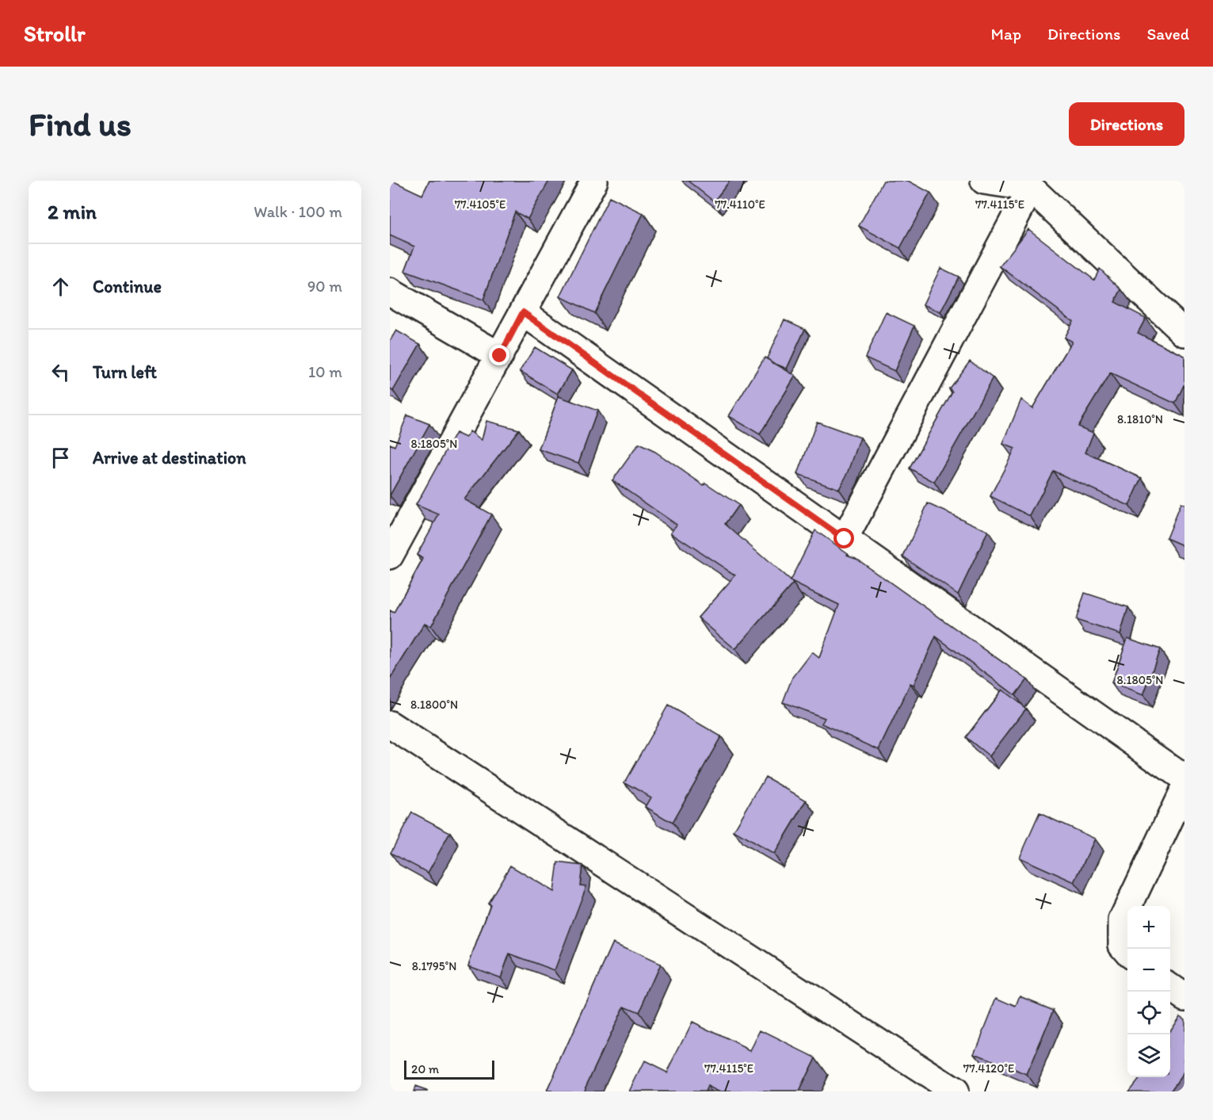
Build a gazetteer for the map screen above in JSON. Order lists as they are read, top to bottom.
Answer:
{
  "scale_bar": "20 m",
  "page": {
    "header": "Strollr",
    "nav": ["Map", "Directions", "Saved"],
    "buttons": "Directions",
    "title": "Find us",
    "heading": ["2 min", "Walk · 100 m"],
    "list": [
      ["Continue", "90 m"],
      ["Turn left", "10 m"],
      "Arrive at destination"
    ],
    "map_buttons": ["+", "−"],
    "scale": "20 m"
  },
  "coordinates": [
    "77.4105°E",
    "77.4110°E",
    "77.4115°E",
    "8.1810°N",
    "8.1805°N",
    "8.1800°N",
    "8.1795°N",
    "77.4120°E"
  ]
}
